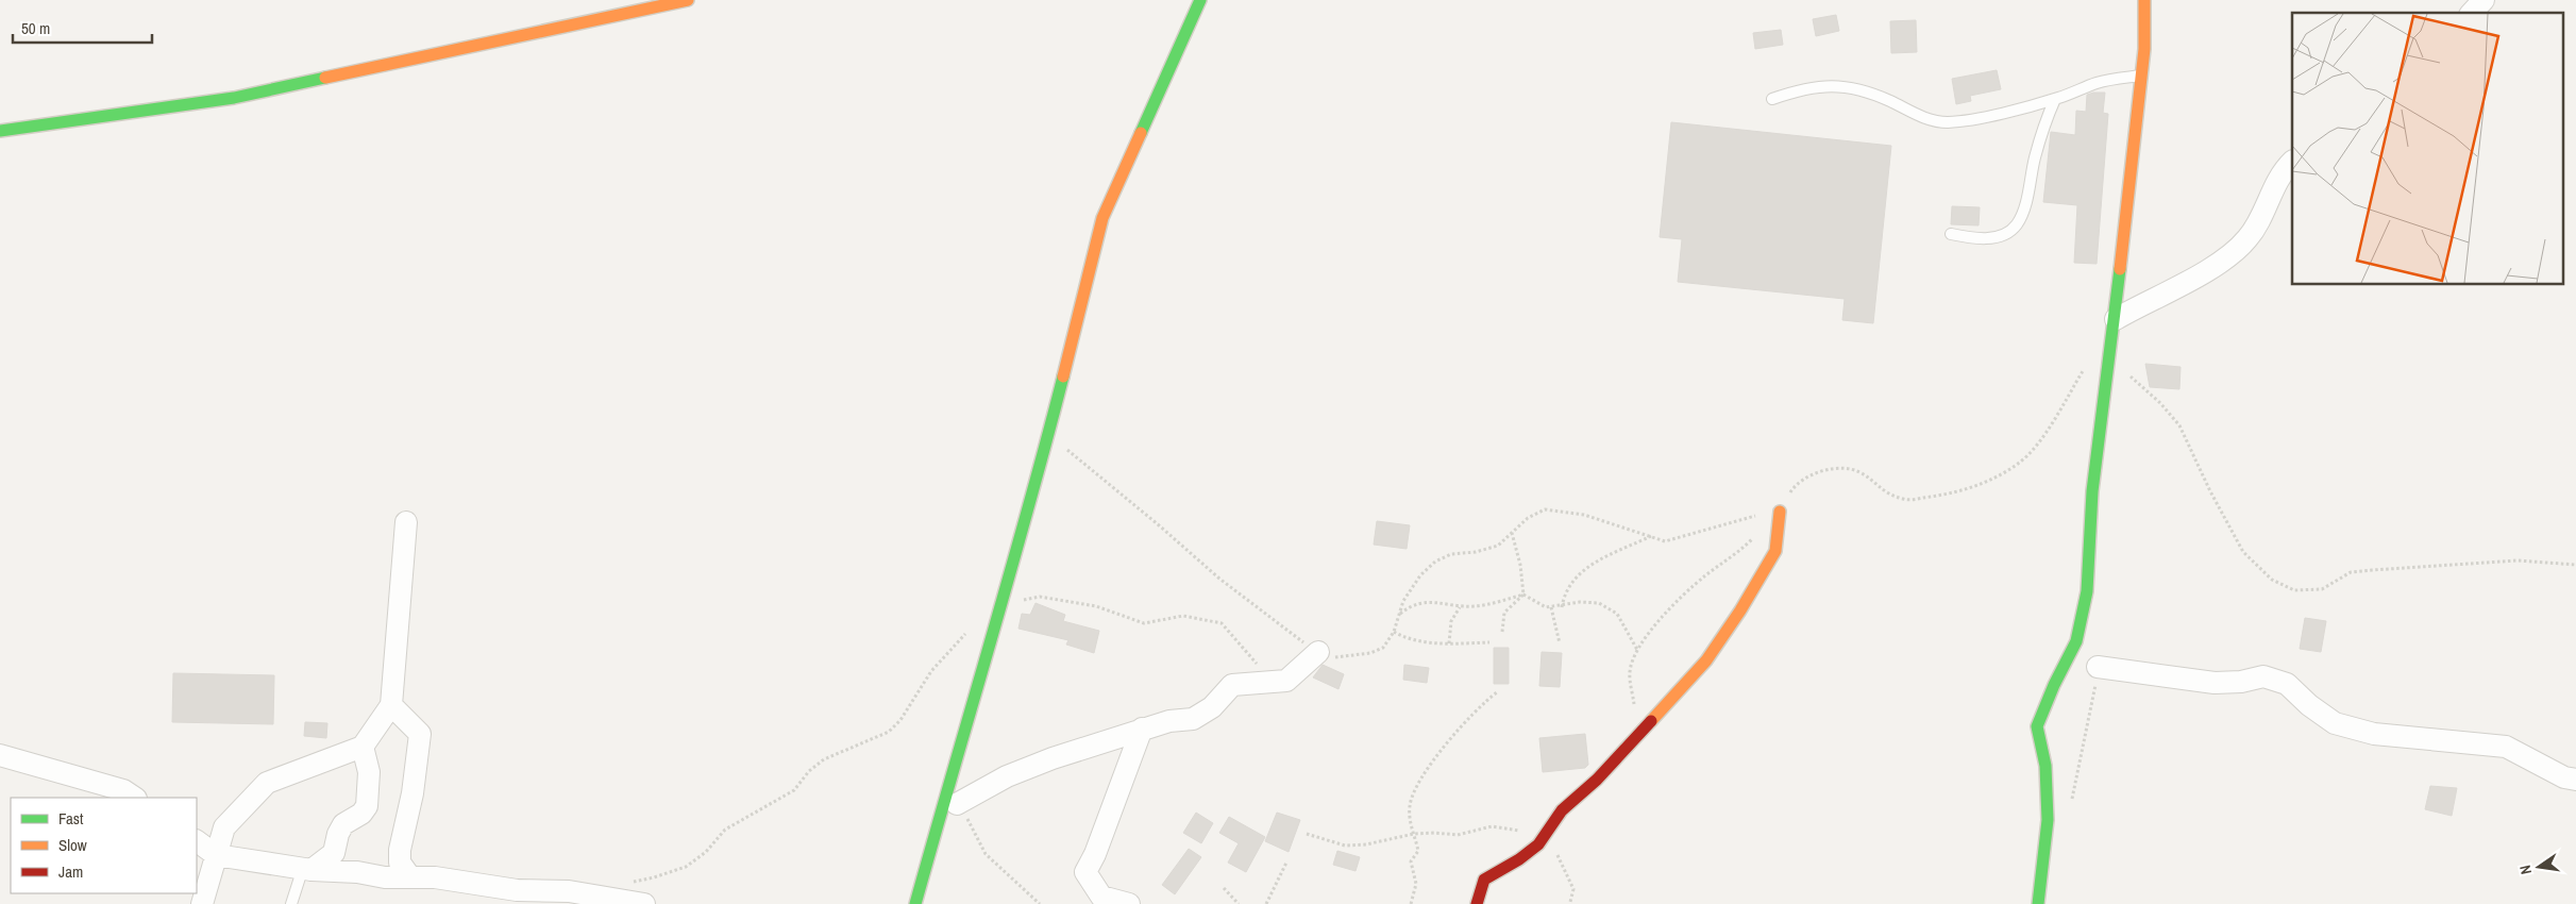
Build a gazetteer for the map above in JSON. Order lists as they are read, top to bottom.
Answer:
{
  "legend": ["Fast", "Slow", "Jam"],
  "scale_bar": "50 m",
  "north": "left"
}
